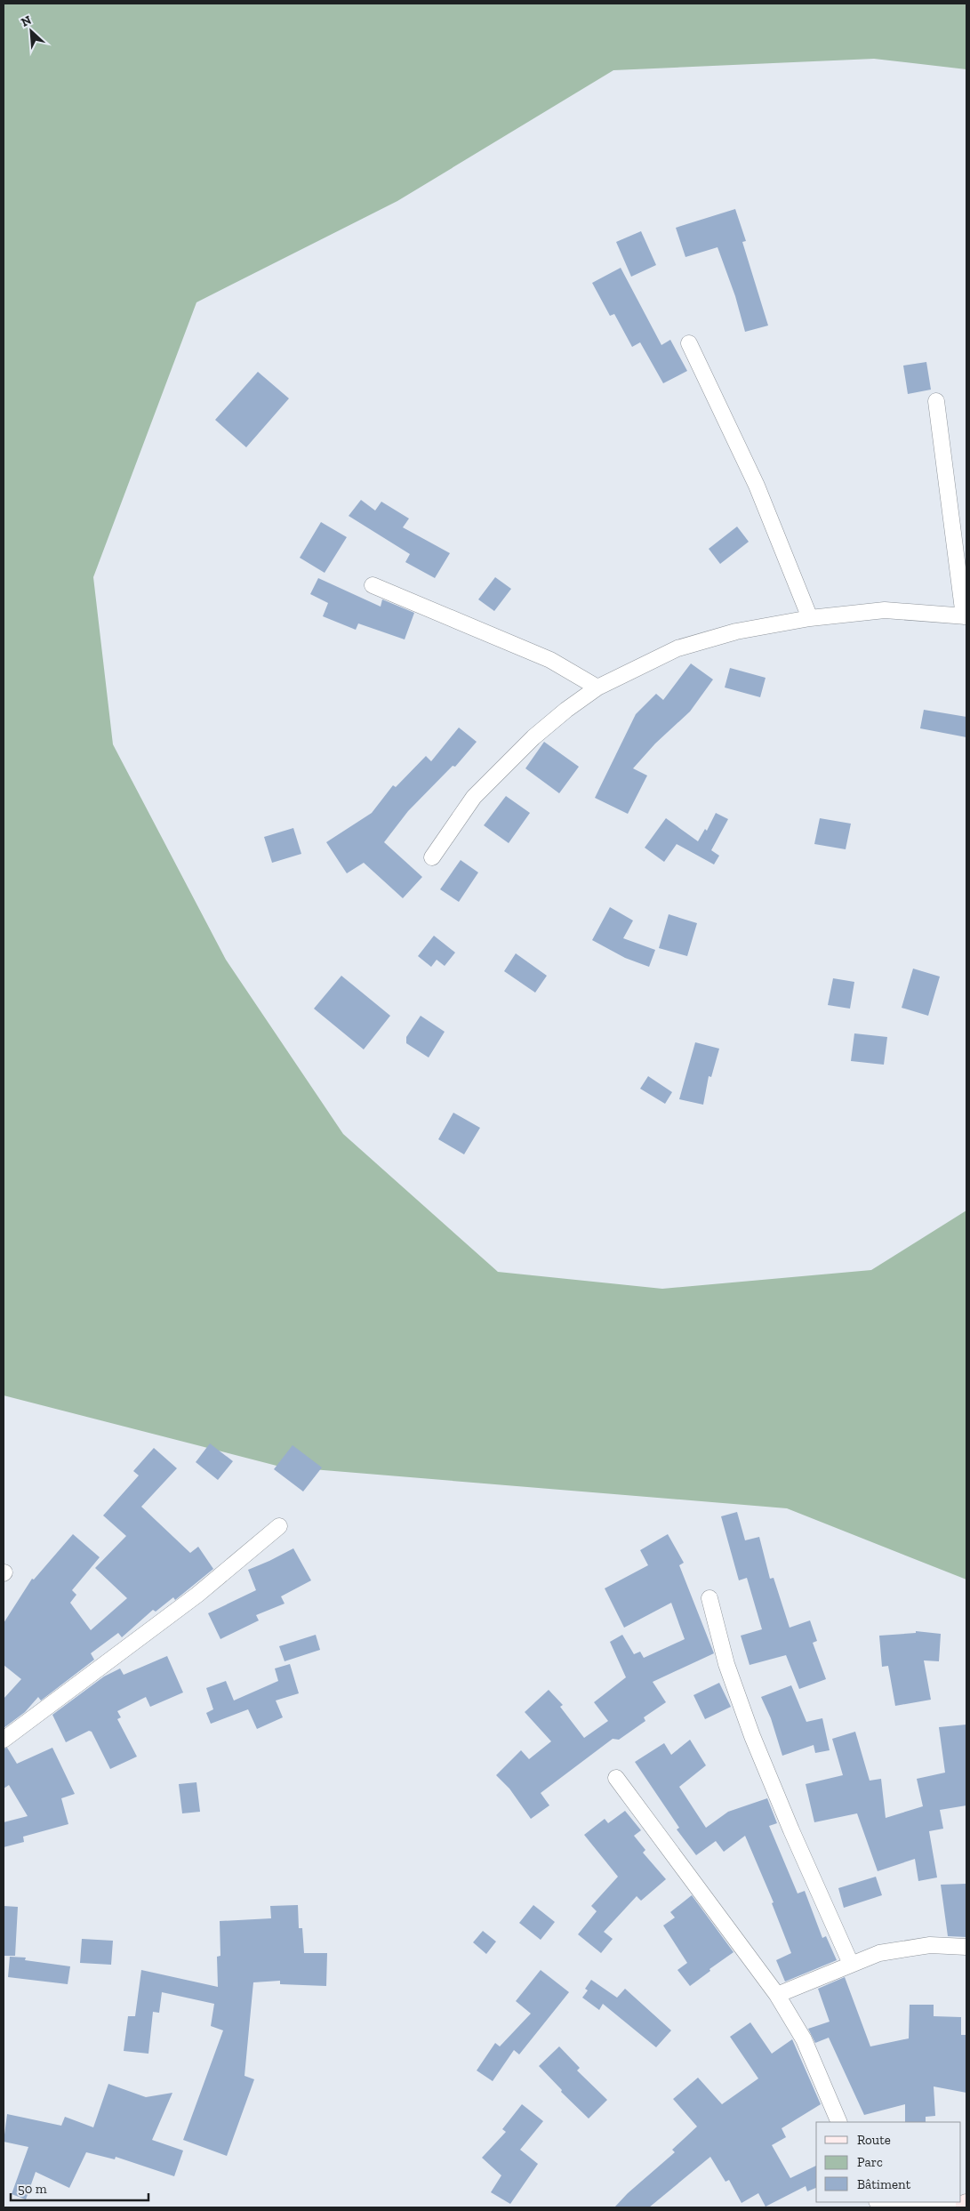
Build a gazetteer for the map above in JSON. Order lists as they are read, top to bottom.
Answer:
{
  "legend": ["Route", "Parc", "Bâtiment"],
  "scale_bar": "50 m",
  "north": "top left"
}
